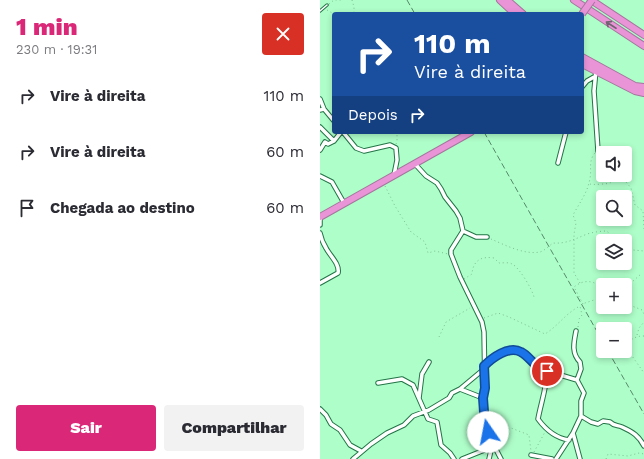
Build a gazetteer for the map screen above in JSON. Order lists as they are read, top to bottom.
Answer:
{
  "page": {
    "heading": ["1 min", "230 m · 19:31"],
    "turn": ["110 m", "Vire à direita"],
    "list": [
      {
        "name": "Vire à direita",
        "value": "110 m"
      },
      {
        "name": "Vire à direita",
        "value": "60 m"
      },
      {
        "name": "Chegada ao destino",
        "value": "60 m"
      }
    ],
    "then": "Depois",
    "map_buttons": ["+", "−"],
    "buttons": ["Sair", "Compartilhar"]
  }
}
